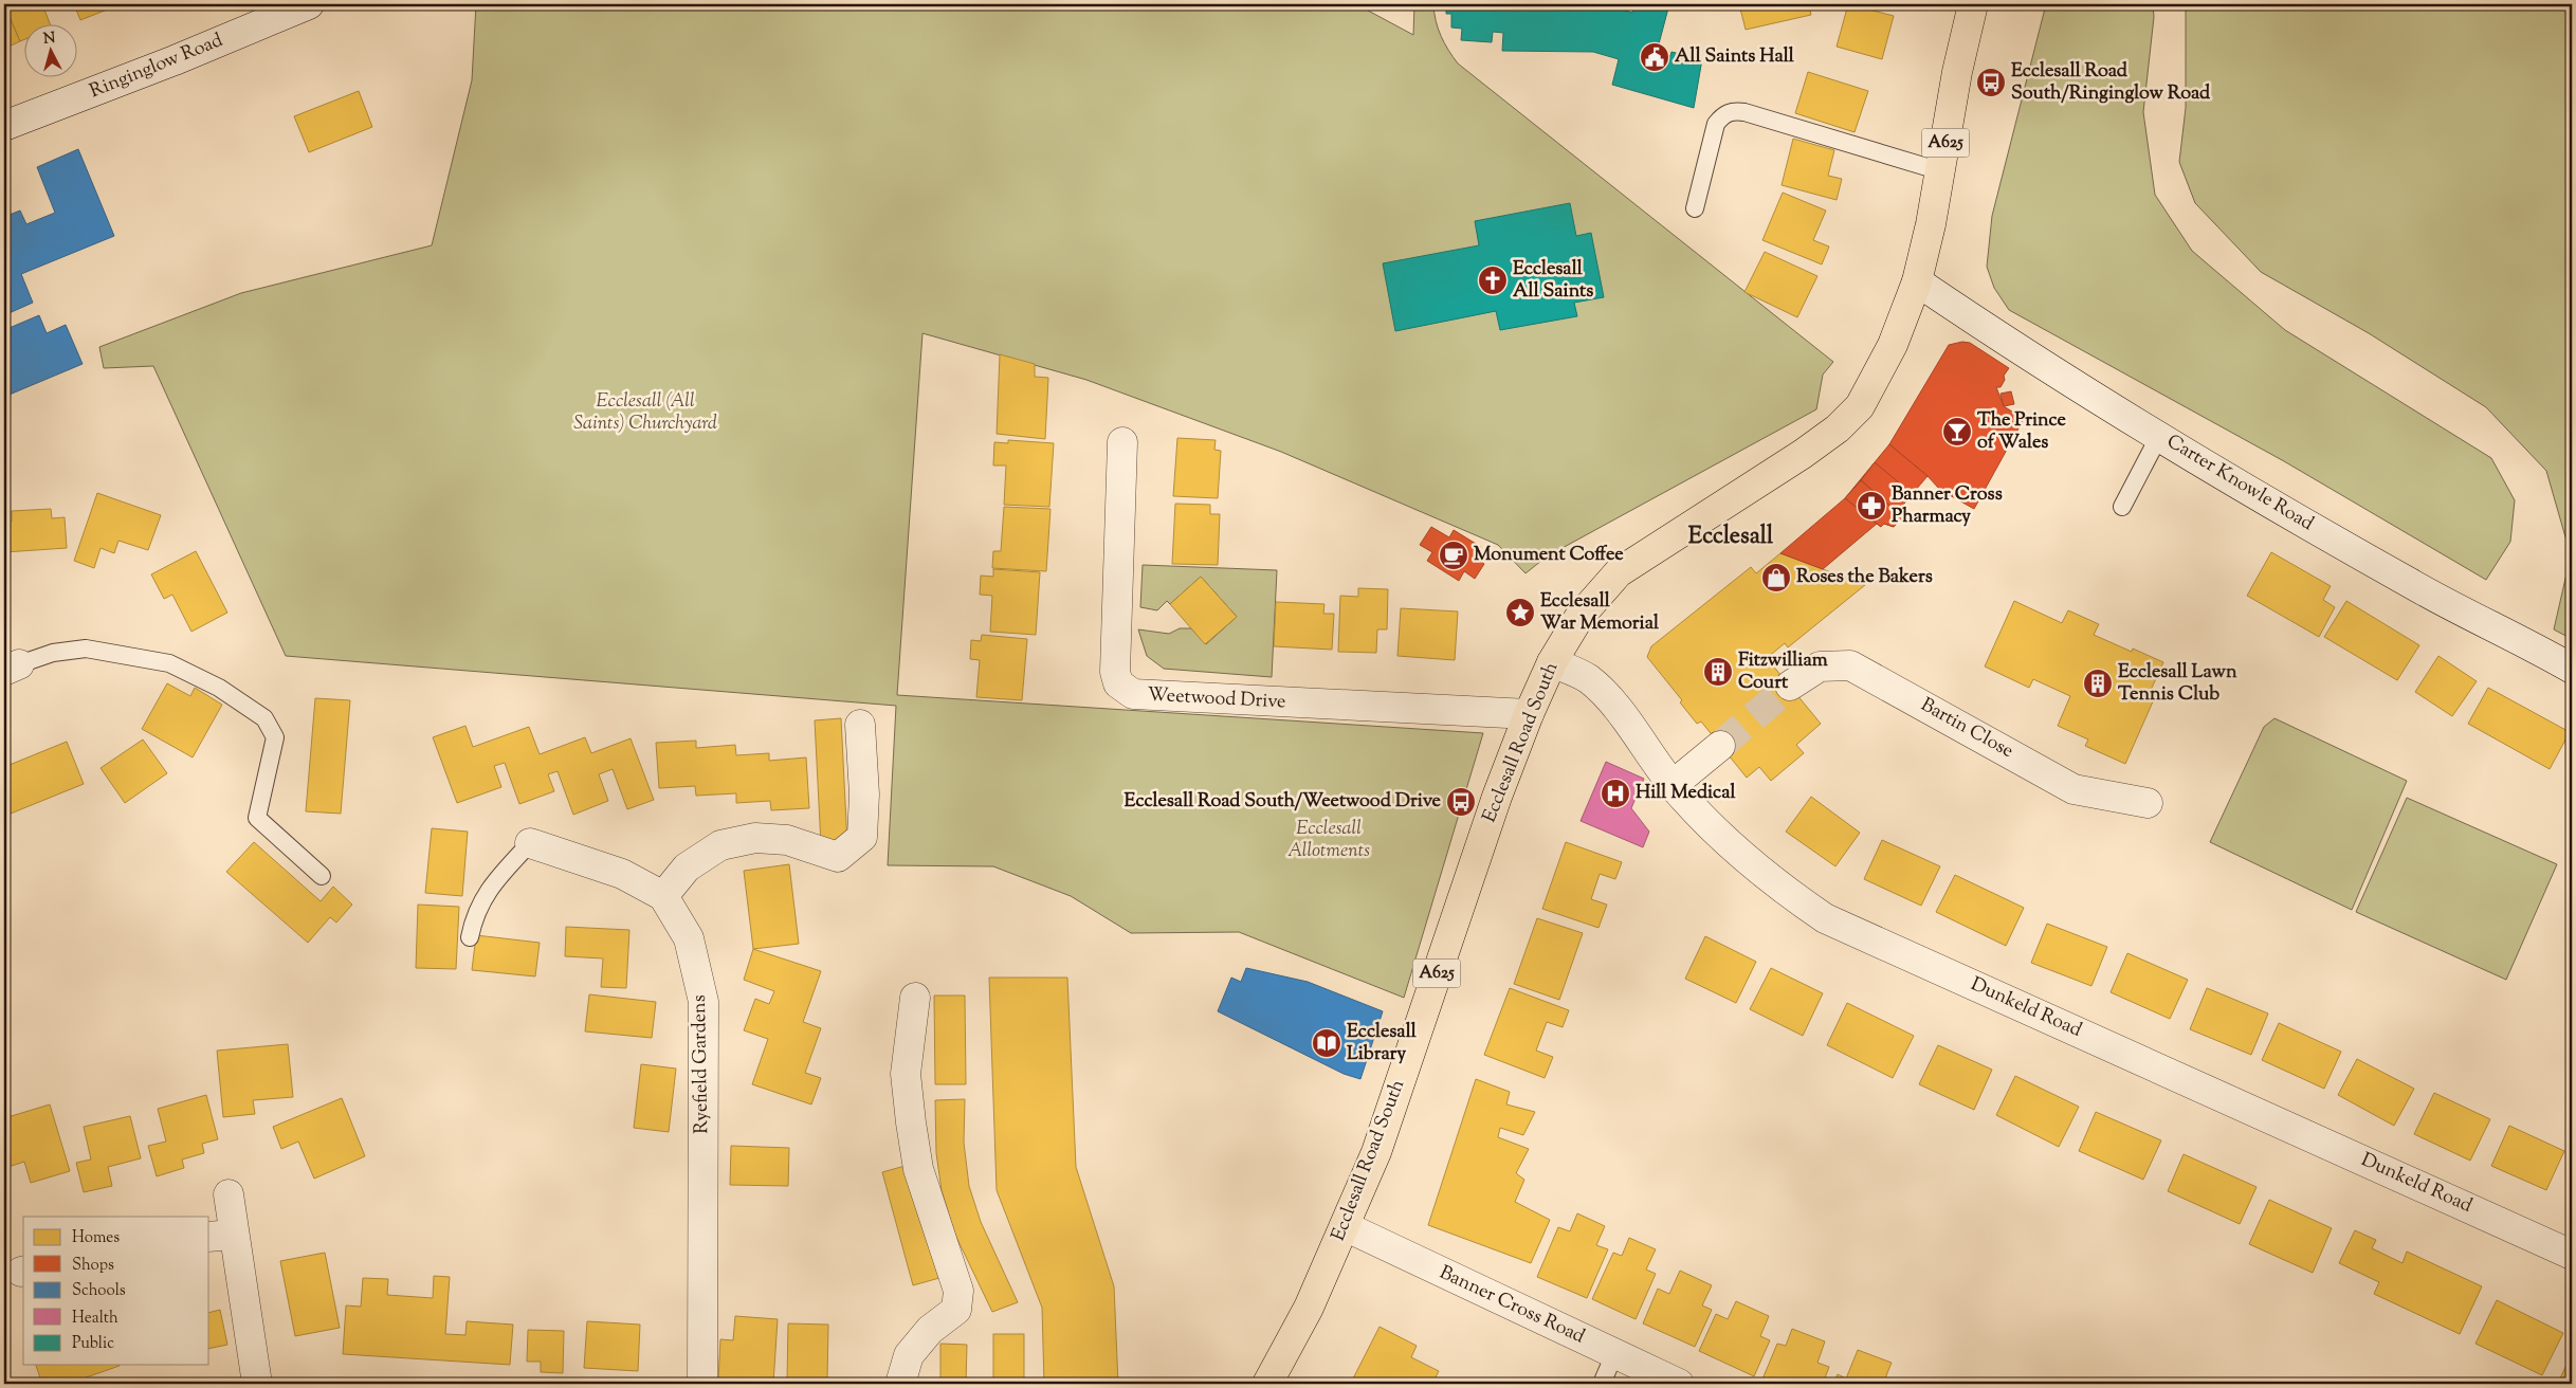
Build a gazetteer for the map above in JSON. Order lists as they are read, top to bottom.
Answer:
{
  "streets": {
    "main road": ["A625", "Ecclesall Road South"],
    "street": [
      "Ringinglow Road",
      "Carter Knowle Road",
      "Weetwood Drive",
      "Bartin Close",
      "Dunkeld Road",
      "Ryefield Gardens",
      "Banner Cross Road"
    ]
  },
  "crossings": [
    ["Carter Knowle Road", "Ecclesall Road South"],
    ["Weetwood Drive", "Ecclesall Road South"],
    ["Ecclesall Road South", "Dunkeld Road"],
    ["Ecclesall Road South", "Banner Cross Road"]
  ],
  "districts": ["Ecclesall"],
  "parks": ["Ecclesall (All Saints) Churchyard", "Ecclesall Allotments"],
  "places": {
    "public building": ["All Saints Hall"],
    "bus stop": ["Ecclesall Road South/Ringinglow Road", "Ecclesall Road South/Weetwood Drive"],
    "church": ["Ecclesall All Saints"],
    "bar": ["The Prince of Wales"],
    "pharmacy": ["Banner Cross Pharmacy"],
    "cafe": ["Monument Coffee"],
    "shop": ["Roses the Bakers"],
    "place": ["Ecclesall War Memorial"],
    "building": ["Fitzwilliam Court", "Ecclesall Lawn Tennis Club"],
    "hospital": ["Hill Medical"],
    "library": ["Ecclesall Library"]
  },
  "legend": [
    "Homes",
    "Shops",
    "Schools",
    "Health",
    "Public"
  ],
  "north": "top"
}
